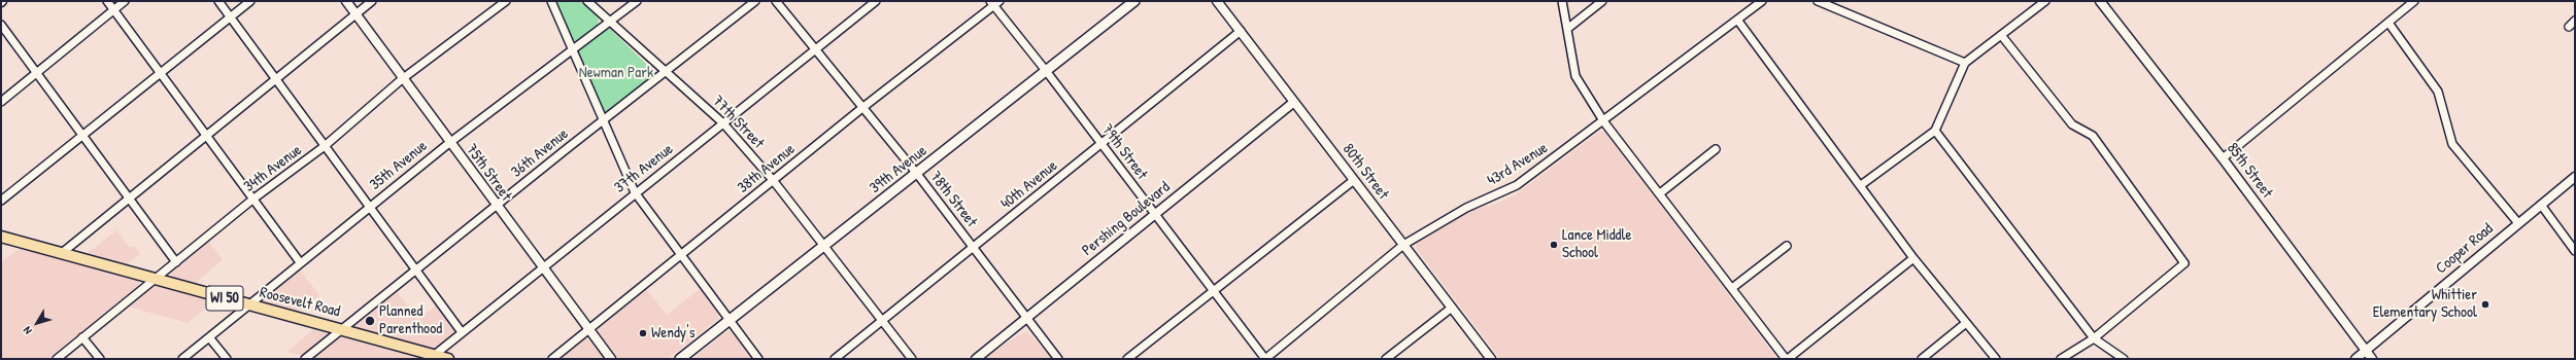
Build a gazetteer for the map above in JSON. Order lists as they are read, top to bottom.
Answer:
{
  "streets": {
    "main road": ["39th Avenue", "WI 50", "Roosevelt Road"],
    "street": [
      "77th Street",
      "79th Street",
      "36th Avenue",
      "43rd Avenue",
      "35th Avenue",
      "34th Avenue",
      "37th Avenue",
      "38th Avenue",
      "85th Street",
      "80th Street",
      "75th Street",
      "40th Avenue",
      "78th Street",
      "Pershing Boulevard",
      "Cooper Road"
    ]
  },
  "crossings": [
    ["77th Street", "36th Avenue"],
    ["77th Street", "35th Avenue"],
    ["77th Street", "37th Avenue"],
    ["77th Street", "38th Avenue"],
    ["77th Street", "39th Avenue"],
    ["77th Street", "40th Avenue"],
    ["79th Street", "43rd Avenue"],
    ["79th Street", "38th Avenue"],
    ["79th Street", "39th Avenue"],
    ["79th Street", "40th Avenue"],
    ["79th Street", "Pershing Boulevard"],
    ["36th Avenue", "75th Street"],
    ["36th Avenue", "Roosevelt Road"],
    ["43rd Avenue", "80th Street"],
    ["35th Avenue", "75th Street"],
    ["35th Avenue", "Roosevelt Road"],
    ["34th Avenue", "75th Street"],
    ["34th Avenue", "Roosevelt Road"],
    ["37th Avenue", "75th Street"],
    ["37th Avenue", "78th Street"],
    ["37th Avenue", "Roosevelt Road"],
    ["38th Avenue", "75th Street"],
    ["38th Avenue", "78th Street"],
    ["39th Avenue", "78th Street"],
    ["85th Street", "Cooper Road"],
    ["80th Street", "40th Avenue"],
    ["80th Street", "Pershing Boulevard"],
    ["40th Avenue", "78th Street"],
    ["78th Street", "Pershing Boulevard"]
  ],
  "parks": ["Newman Park"],
  "places": [
    "Lance Middle School",
    "Whittier Elementary School",
    "Planned Parenthood",
    "Wendy's"
  ],
  "north": "bottom left"
}
